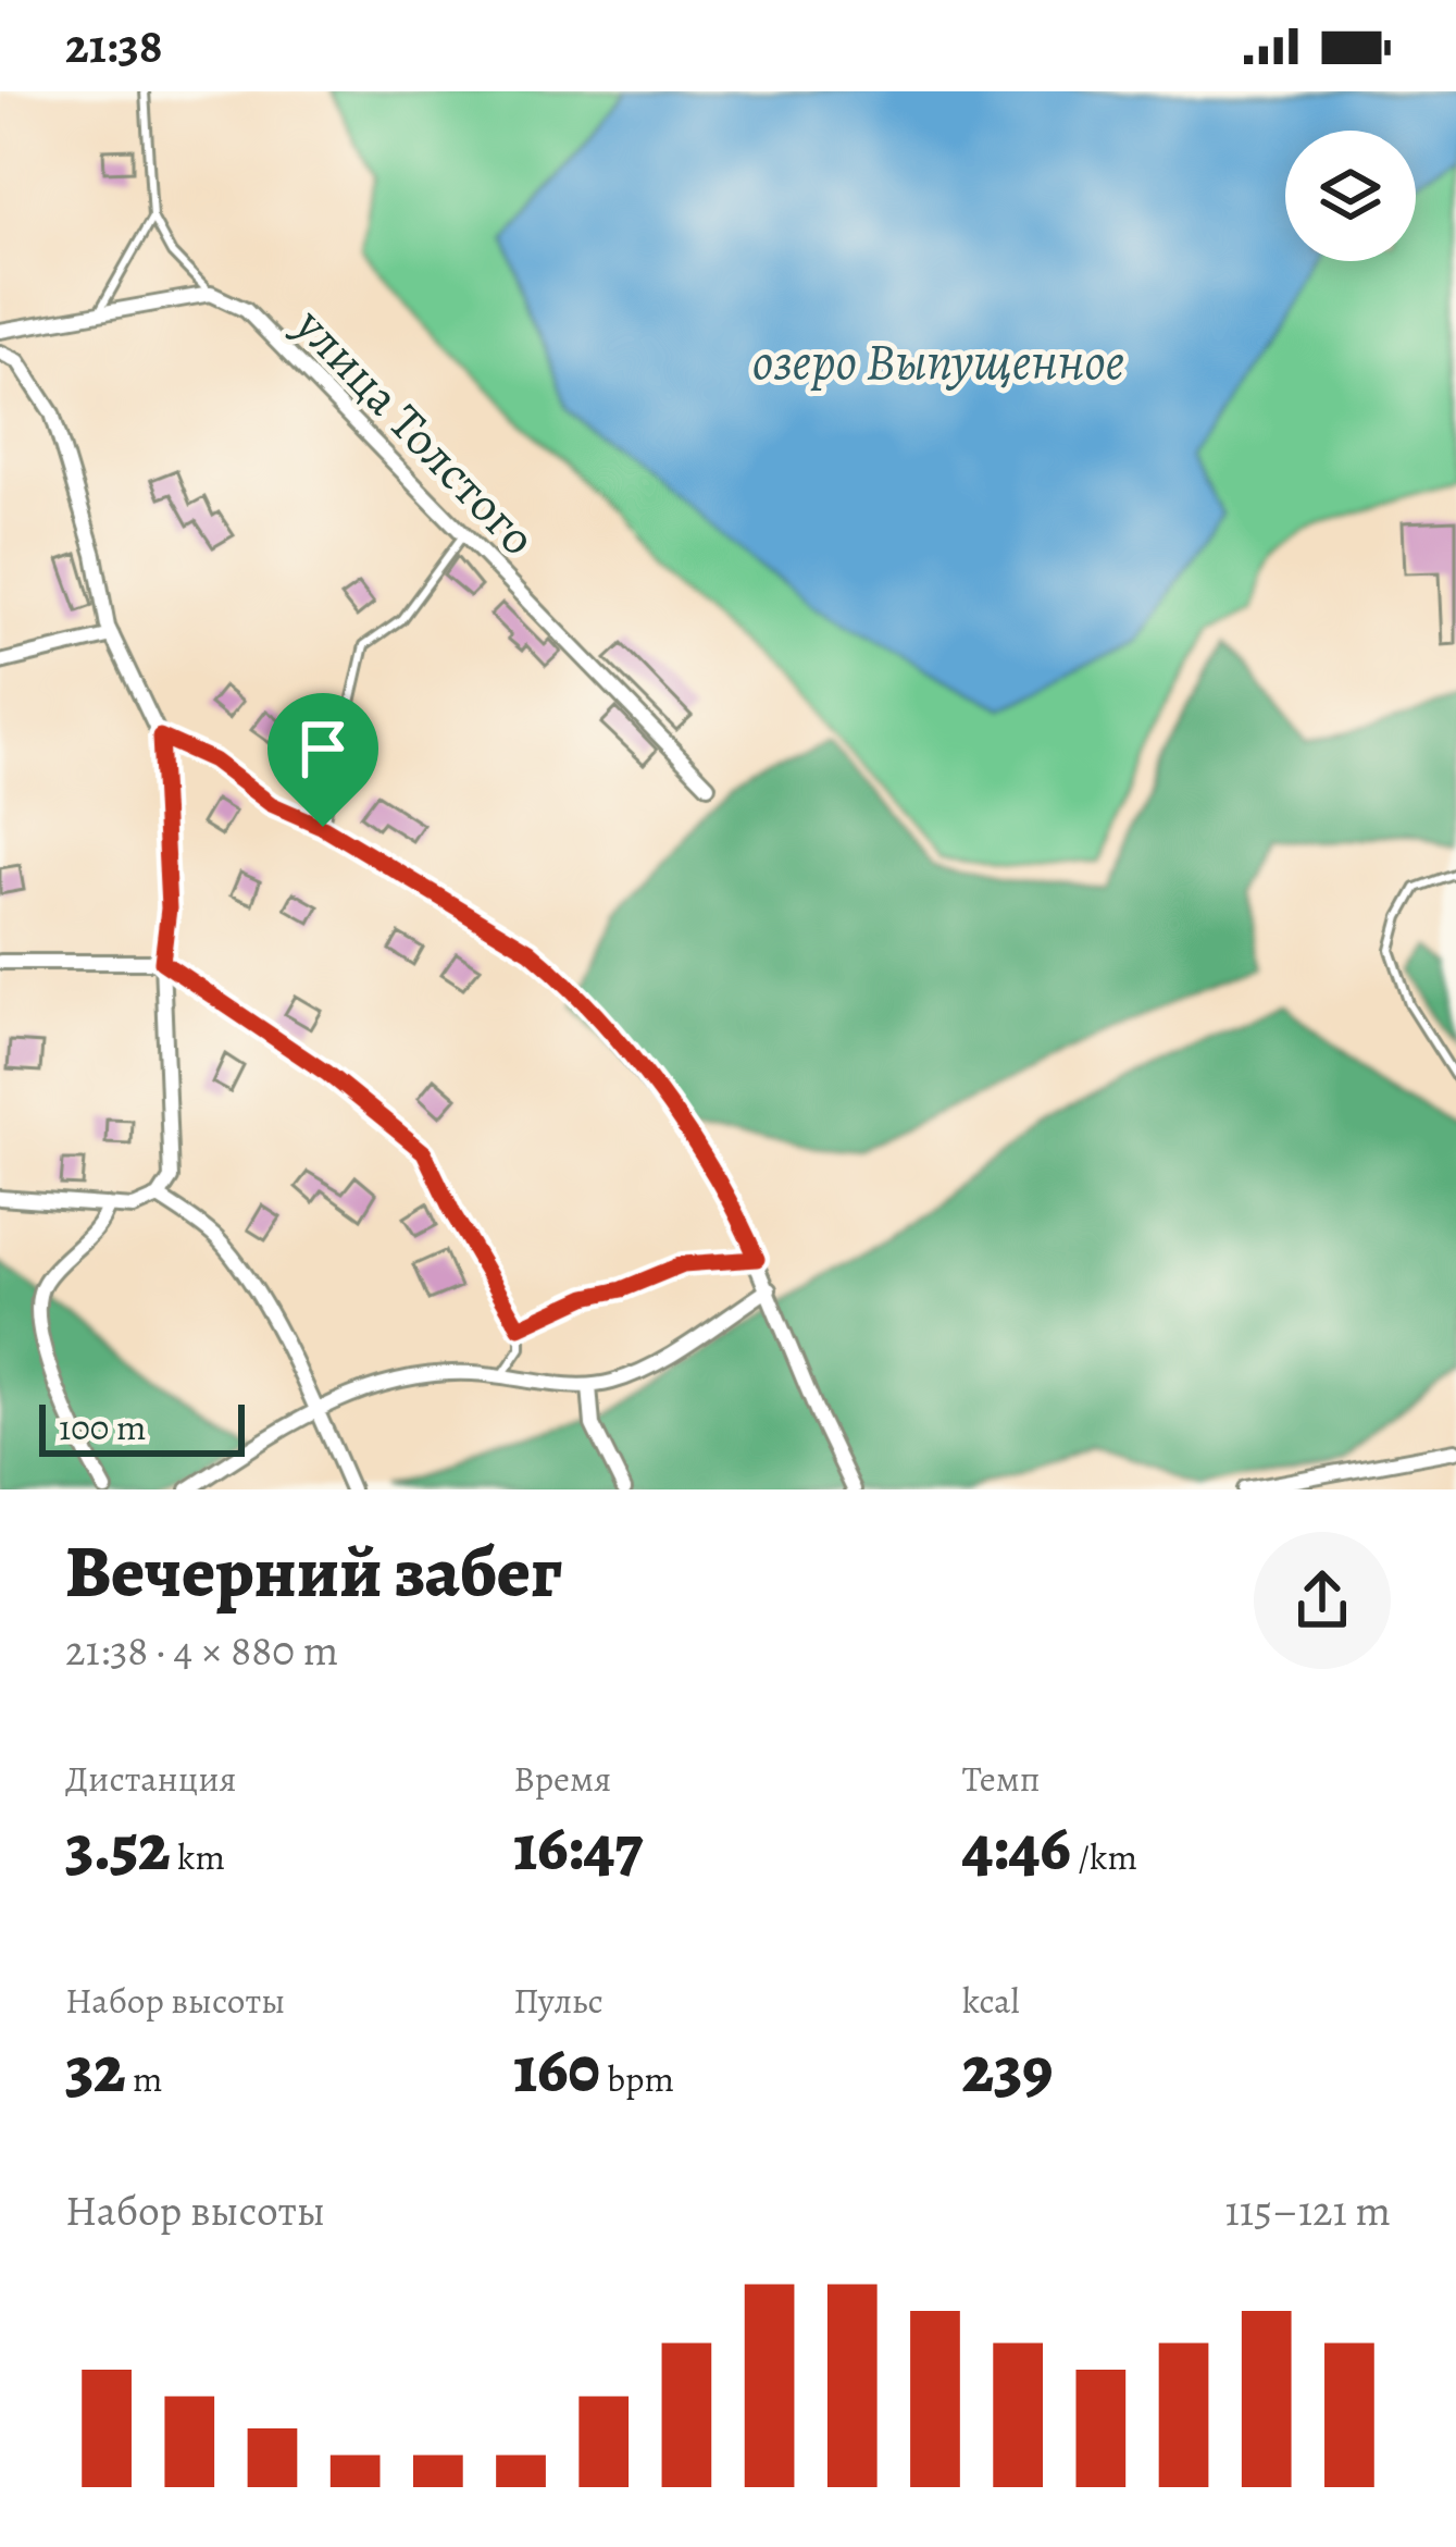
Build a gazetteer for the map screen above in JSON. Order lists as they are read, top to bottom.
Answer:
{
  "streets": {
    "street": ["улица Толстого"]
  },
  "water": ["озеро Выпущенное"],
  "scale_bar": "100 m",
  "page": {
    "status": "21:38",
    "scale": "100 m",
    "heading": ["Вечерний забег", "21:38 · 4 × 880 m"],
    "stats": [
      ["Дистанция", "3.52 km"],
      ["Время", "16:47"],
      ["Темп", "4:46 /km"],
      ["Набор высоты", "32 m"],
      ["Пульс", "160 bpm"],
      ["kcal", "239"]
    ],
    "chart": ["Набор высоты", "115–121 m"]
  }
}
